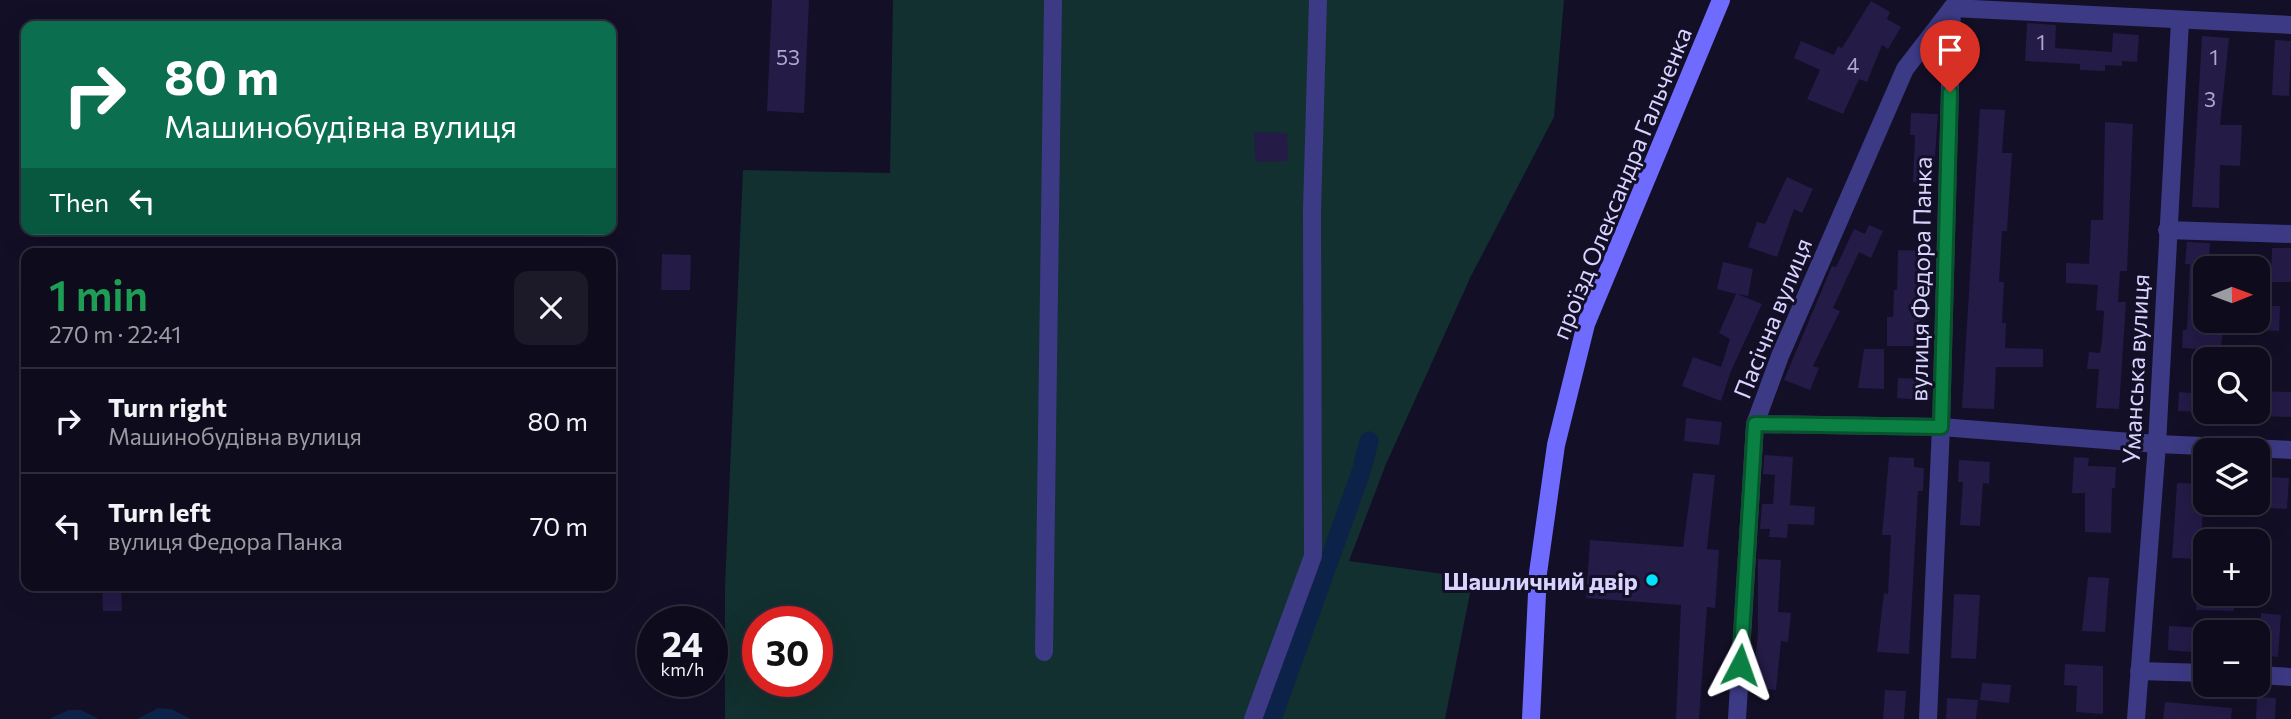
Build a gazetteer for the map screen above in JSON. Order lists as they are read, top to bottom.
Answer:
{
  "streets": {
    "main road": ["проїзд Олександра Гальченка"],
    "street": ["вулиця Федора Панка", "Пасічна вулиця", "Уманська вулиця"]
  },
  "crossings": [
    ["вулиця Федора Панка", "Пасічна вулиця"]
  ],
  "places": ["Шашличний двір"],
  "house_numbers": [
    "1",
    "53",
    "1",
    "4",
    "3"
  ],
  "north": "right",
  "page": {
    "turn": ["80 m", "Машинобудівна вулиця"],
    "then": "Then",
    "heading": ["1 min", "270 m · 22:41"],
    "map_buttons": ["+", "−"],
    "list": [
      {
        "name": "Turn right",
        "note": "Машинобудівна вулиця",
        "value": "80 m"
      },
      {
        "name": "Turn left",
        "note": "вулиця Федора Панка",
        "value": "70 m"
      }
    ],
    "speed": "24 km/h",
    "limit": "30"
  }
}
